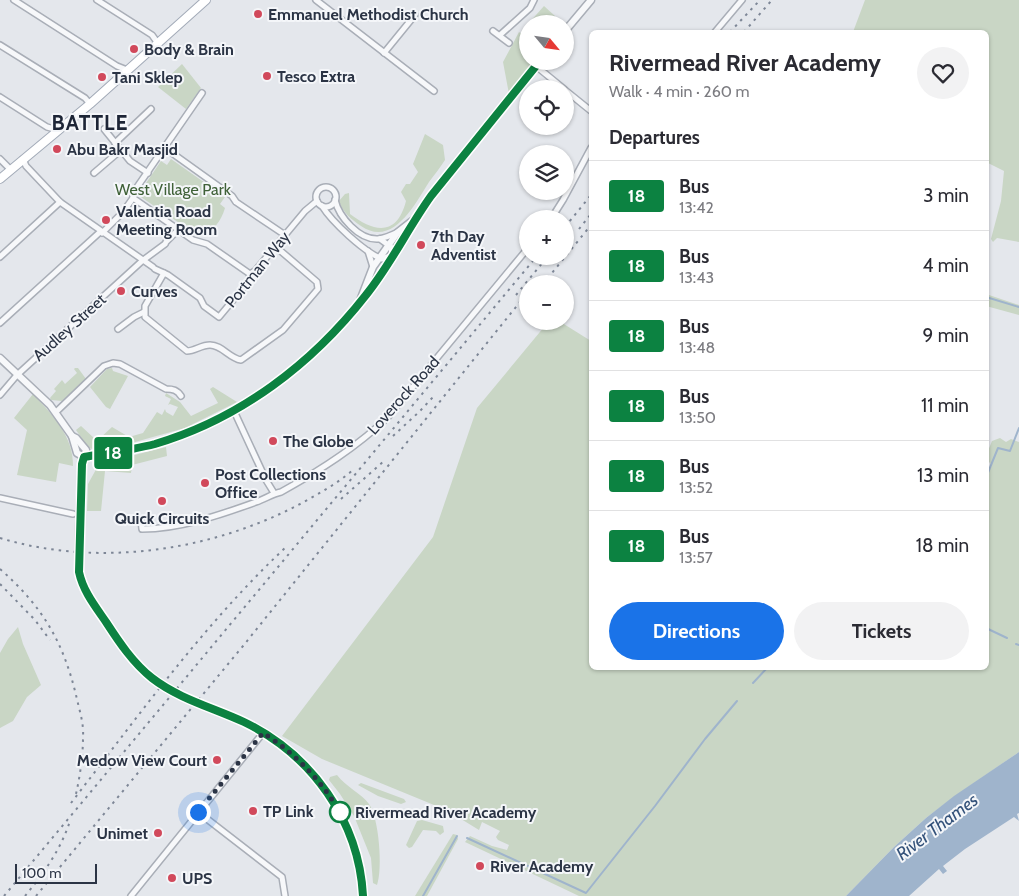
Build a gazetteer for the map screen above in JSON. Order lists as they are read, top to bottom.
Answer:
{
  "streets": {
    "street": ["Portman Way", "Audley Street", "Loverock Road"]
  },
  "districts": ["BATTLE"],
  "water": ["River Thames"],
  "parks": ["West Village Park"],
  "places": [
    "Emmanuel Methodist Church",
    "Body & Brain",
    "Tesco Extra",
    "Tani Sklep",
    "Abu Bakr Masjid",
    "Valentia Road Meeting Room",
    "7th Day Adventist",
    "Curves",
    "The Globe",
    "Post Collections Office",
    "Quick Circuits",
    "Medow View Court",
    "TP Link",
    "Rivermead River Academy",
    "Unimet",
    "River Academy",
    "UPS"
  ],
  "lines": ["bus line 18"],
  "scale_bar": "100 m",
  "north": "bottom right",
  "page": {
    "on_map": "18",
    "map_buttons": ["+", "−"],
    "heading": [
      ["Rivermead River Academy", "Walk · 4 min · 260 m"],
      "Departures"
    ],
    "list": [
      {
        "mark": "18",
        "name": "Bus",
        "note": "13:42",
        "value": "3 min"
      },
      {
        "mark": "18",
        "name": "Bus",
        "note": "13:43",
        "value": "4 min"
      },
      {
        "mark": "18",
        "name": "Bus",
        "note": "13:48",
        "value": "9 min"
      },
      {
        "mark": "18",
        "name": "Bus",
        "note": "13:50",
        "value": "11 min"
      },
      {
        "mark": "18",
        "name": "Bus",
        "note": "13:52",
        "value": "13 min"
      },
      {
        "mark": "18",
        "name": "Bus",
        "note": "13:57",
        "value": "18 min"
      }
    ],
    "buttons": ["Directions", "Tickets"],
    "scale": "100 m"
  }
}
